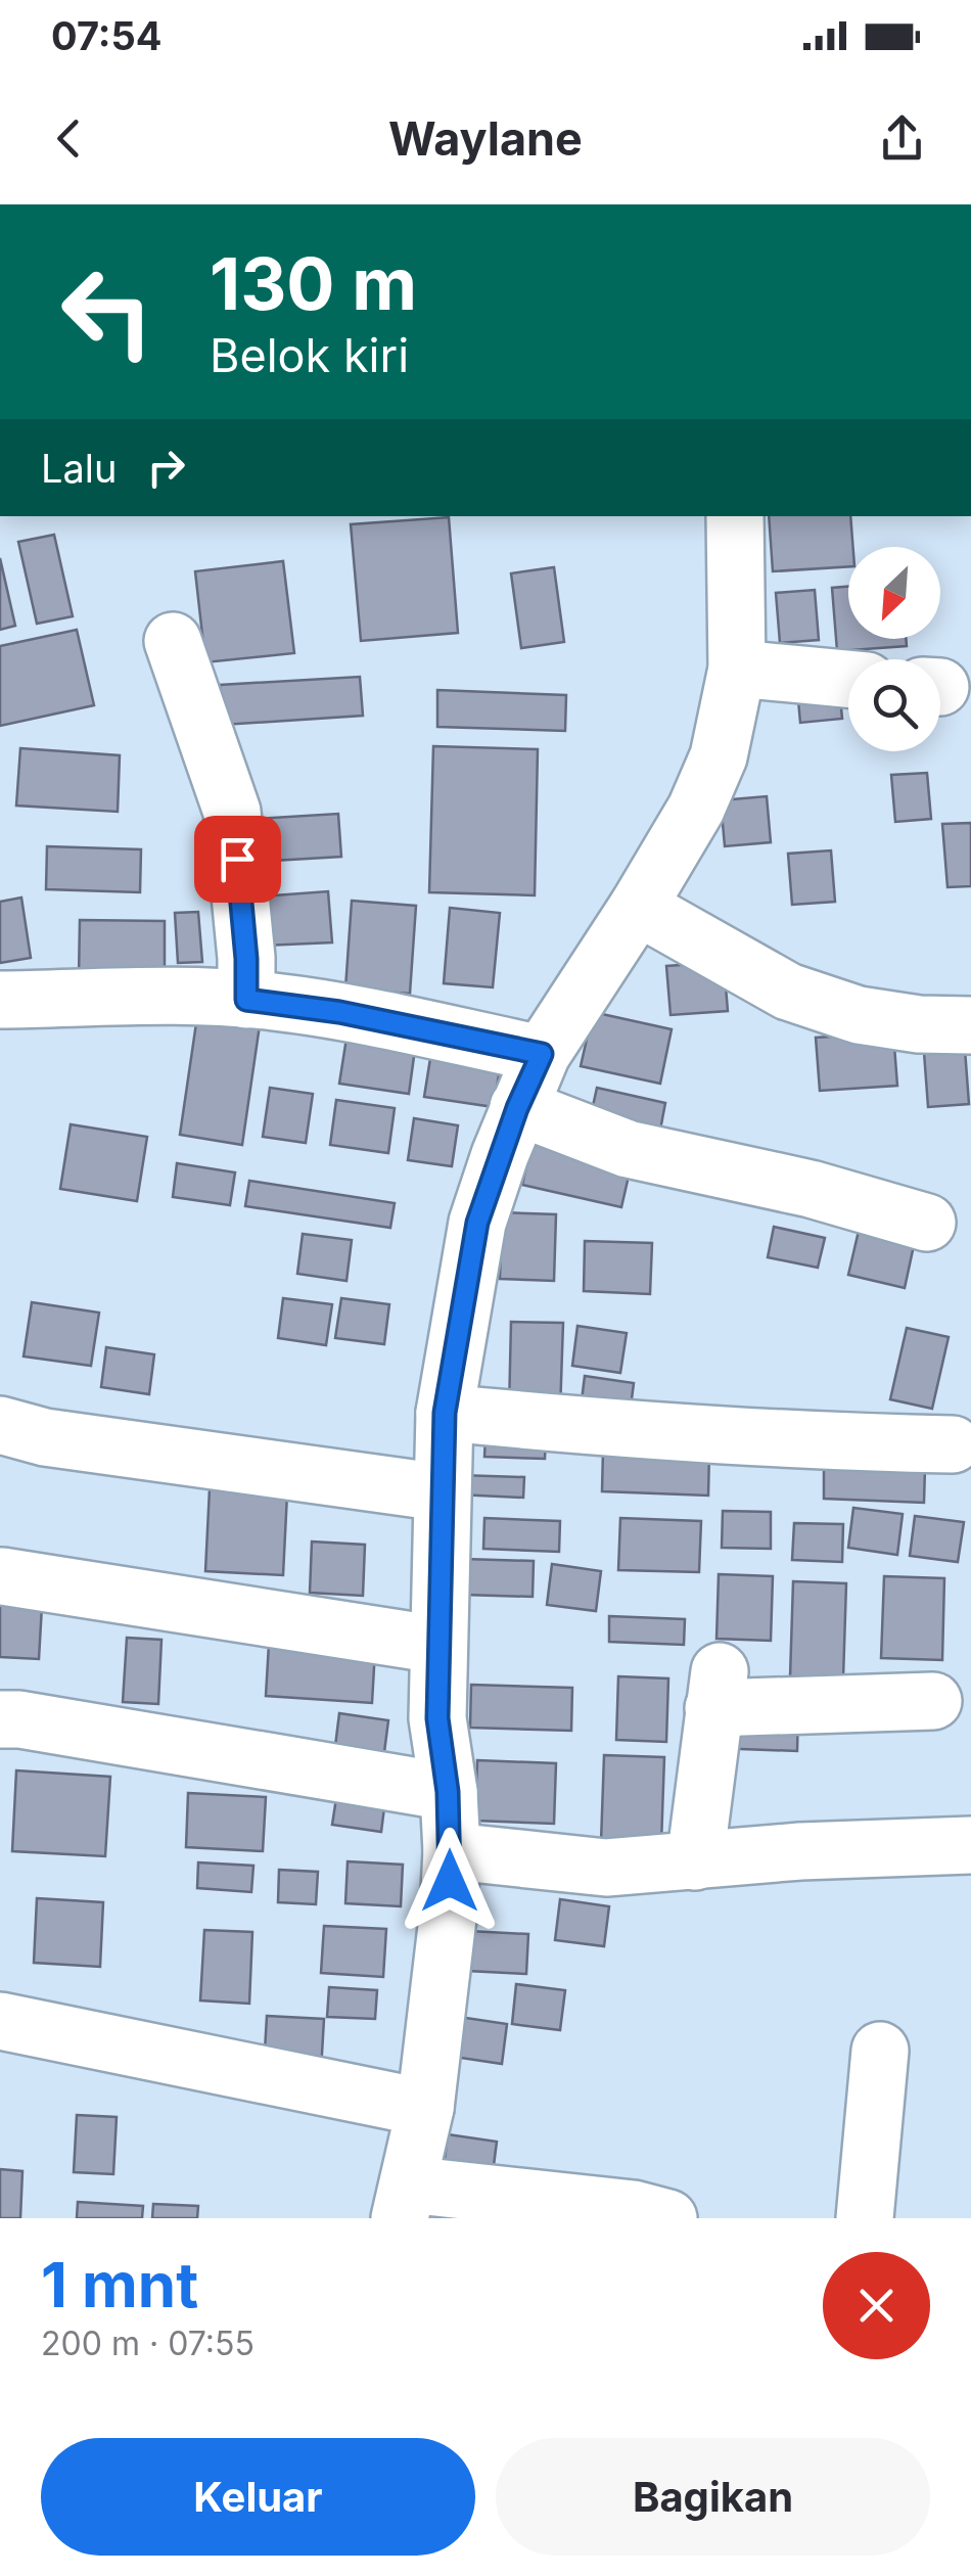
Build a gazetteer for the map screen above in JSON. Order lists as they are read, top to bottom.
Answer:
{
  "north": "bottom left",
  "page": {
    "status": "07:54",
    "header": "Waylane",
    "turn": ["130 m", "Belok kiri"],
    "then": "Lalu",
    "heading": ["1 mnt", "200 m · 07:55"],
    "buttons": ["Keluar", "Bagikan"]
  }
}
